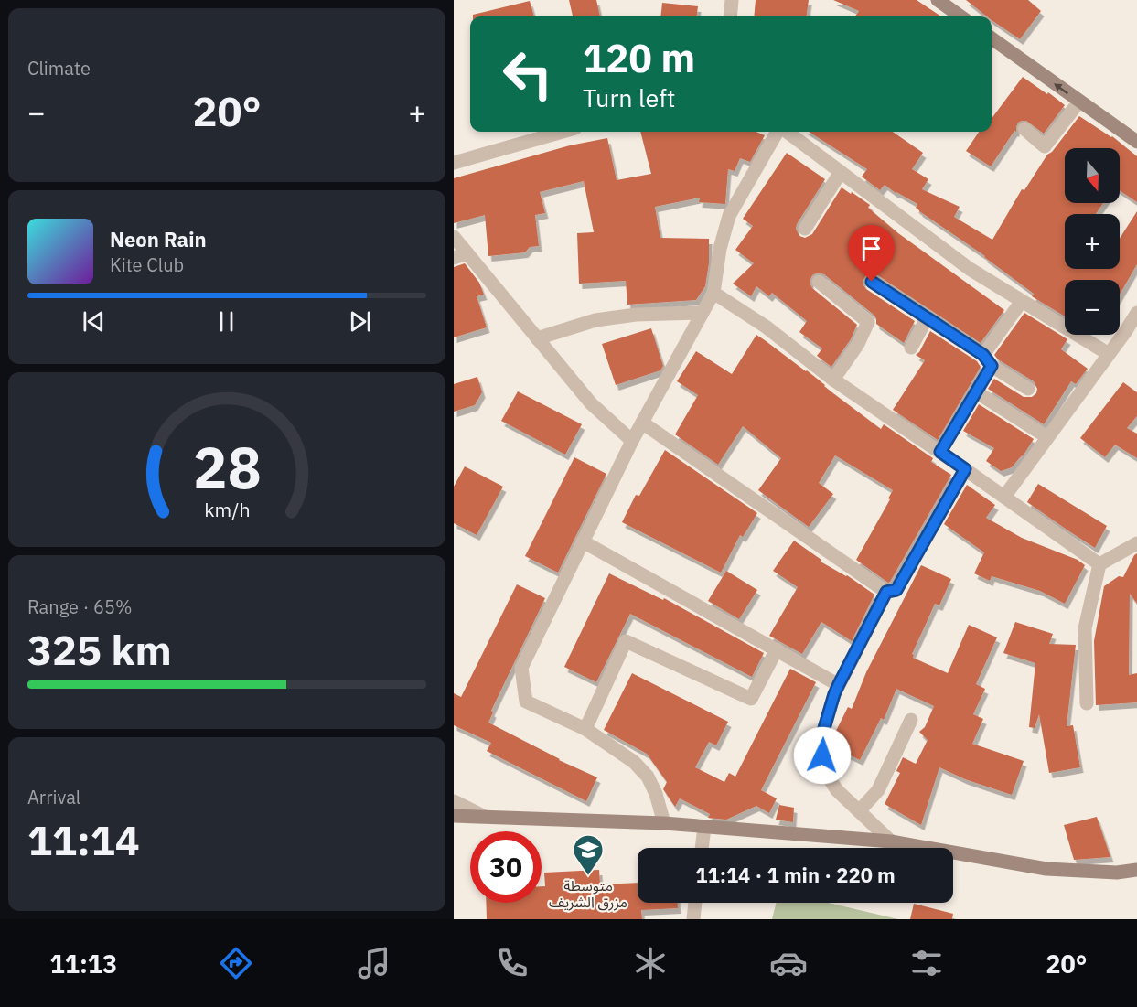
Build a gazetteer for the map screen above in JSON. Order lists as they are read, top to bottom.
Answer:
{
  "places": {
    "school or university": ["متوسطة مزرق الشريف"]
  },
  "north": "bottom",
  "page": {
    "tile": [
      "Climate",
      ["Range · 65%", "325 km"],
      ["Arrival", "11:14"]
    ],
    "turn": ["120 m", "Turn left"],
    "heat": ["−", "20°", "+"],
    "map_buttons": ["+", "−"],
    "song": ["Neon Rain", "Kite Club"],
    "limit": "30",
    "trip": "11:14 · 1 min · 220 m",
    "tabs": ["11:13", "20°"],
    "gauge": ["28", "km/h"]
  }
}
